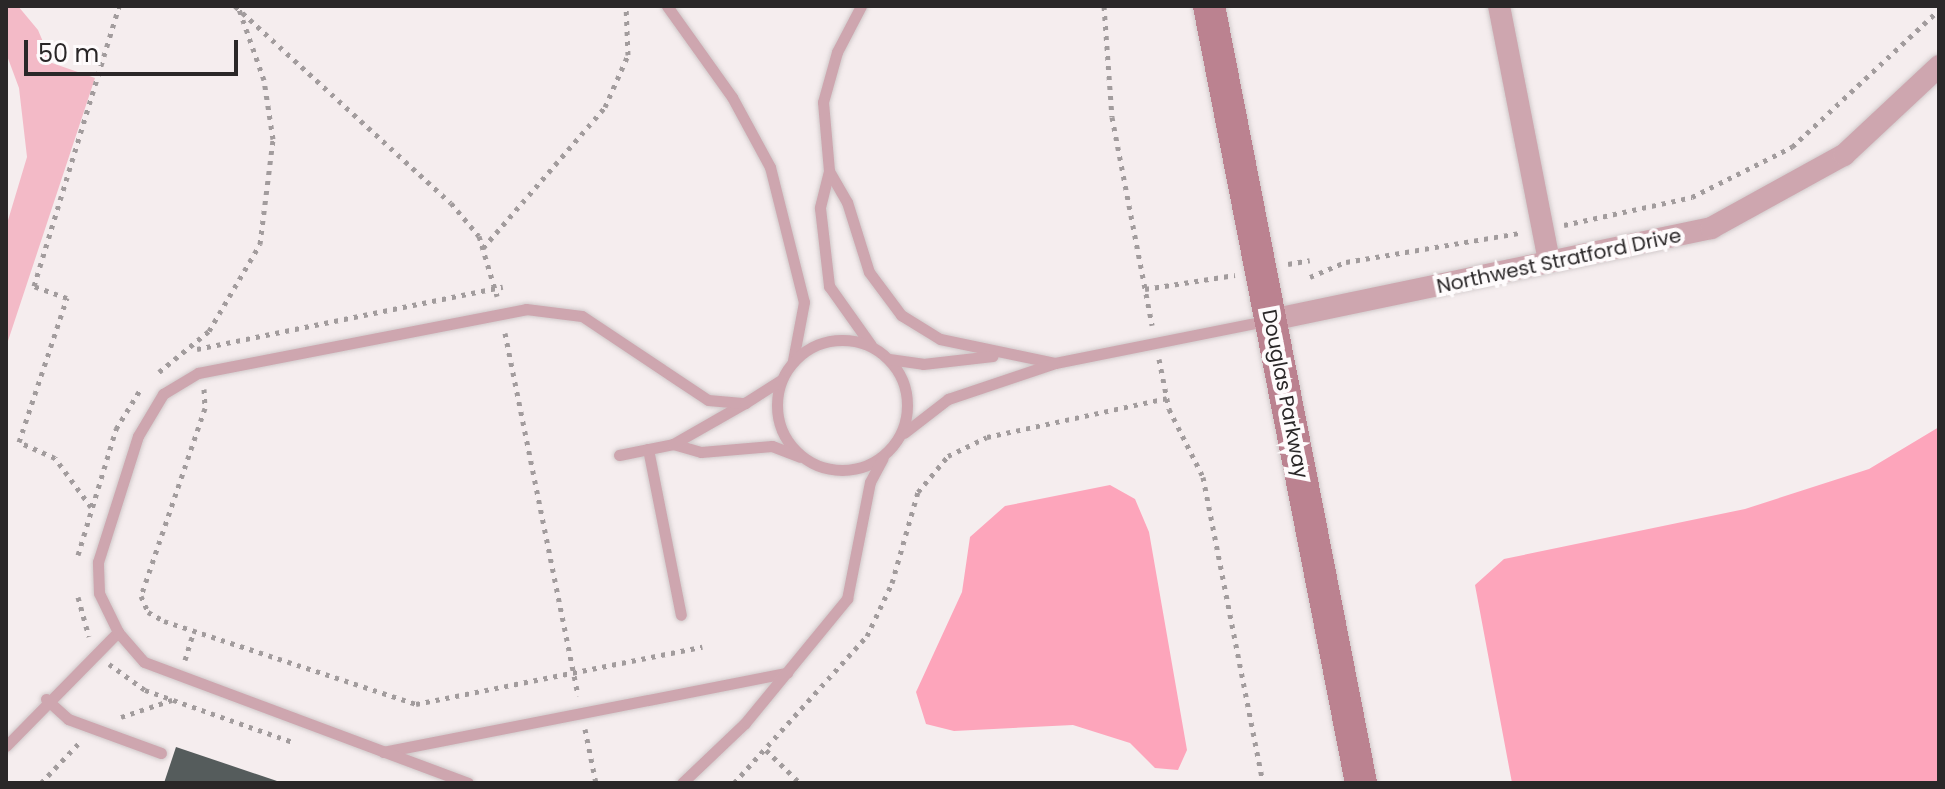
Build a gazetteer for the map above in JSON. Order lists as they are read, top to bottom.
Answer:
{
  "streets": {
    "street": ["Northwest Stratford Drive", "Douglas Parkway"]
  },
  "crossings": [
    ["Northwest Stratford Drive", "Douglas Parkway"]
  ],
  "scale_bar": "50 m"
}
